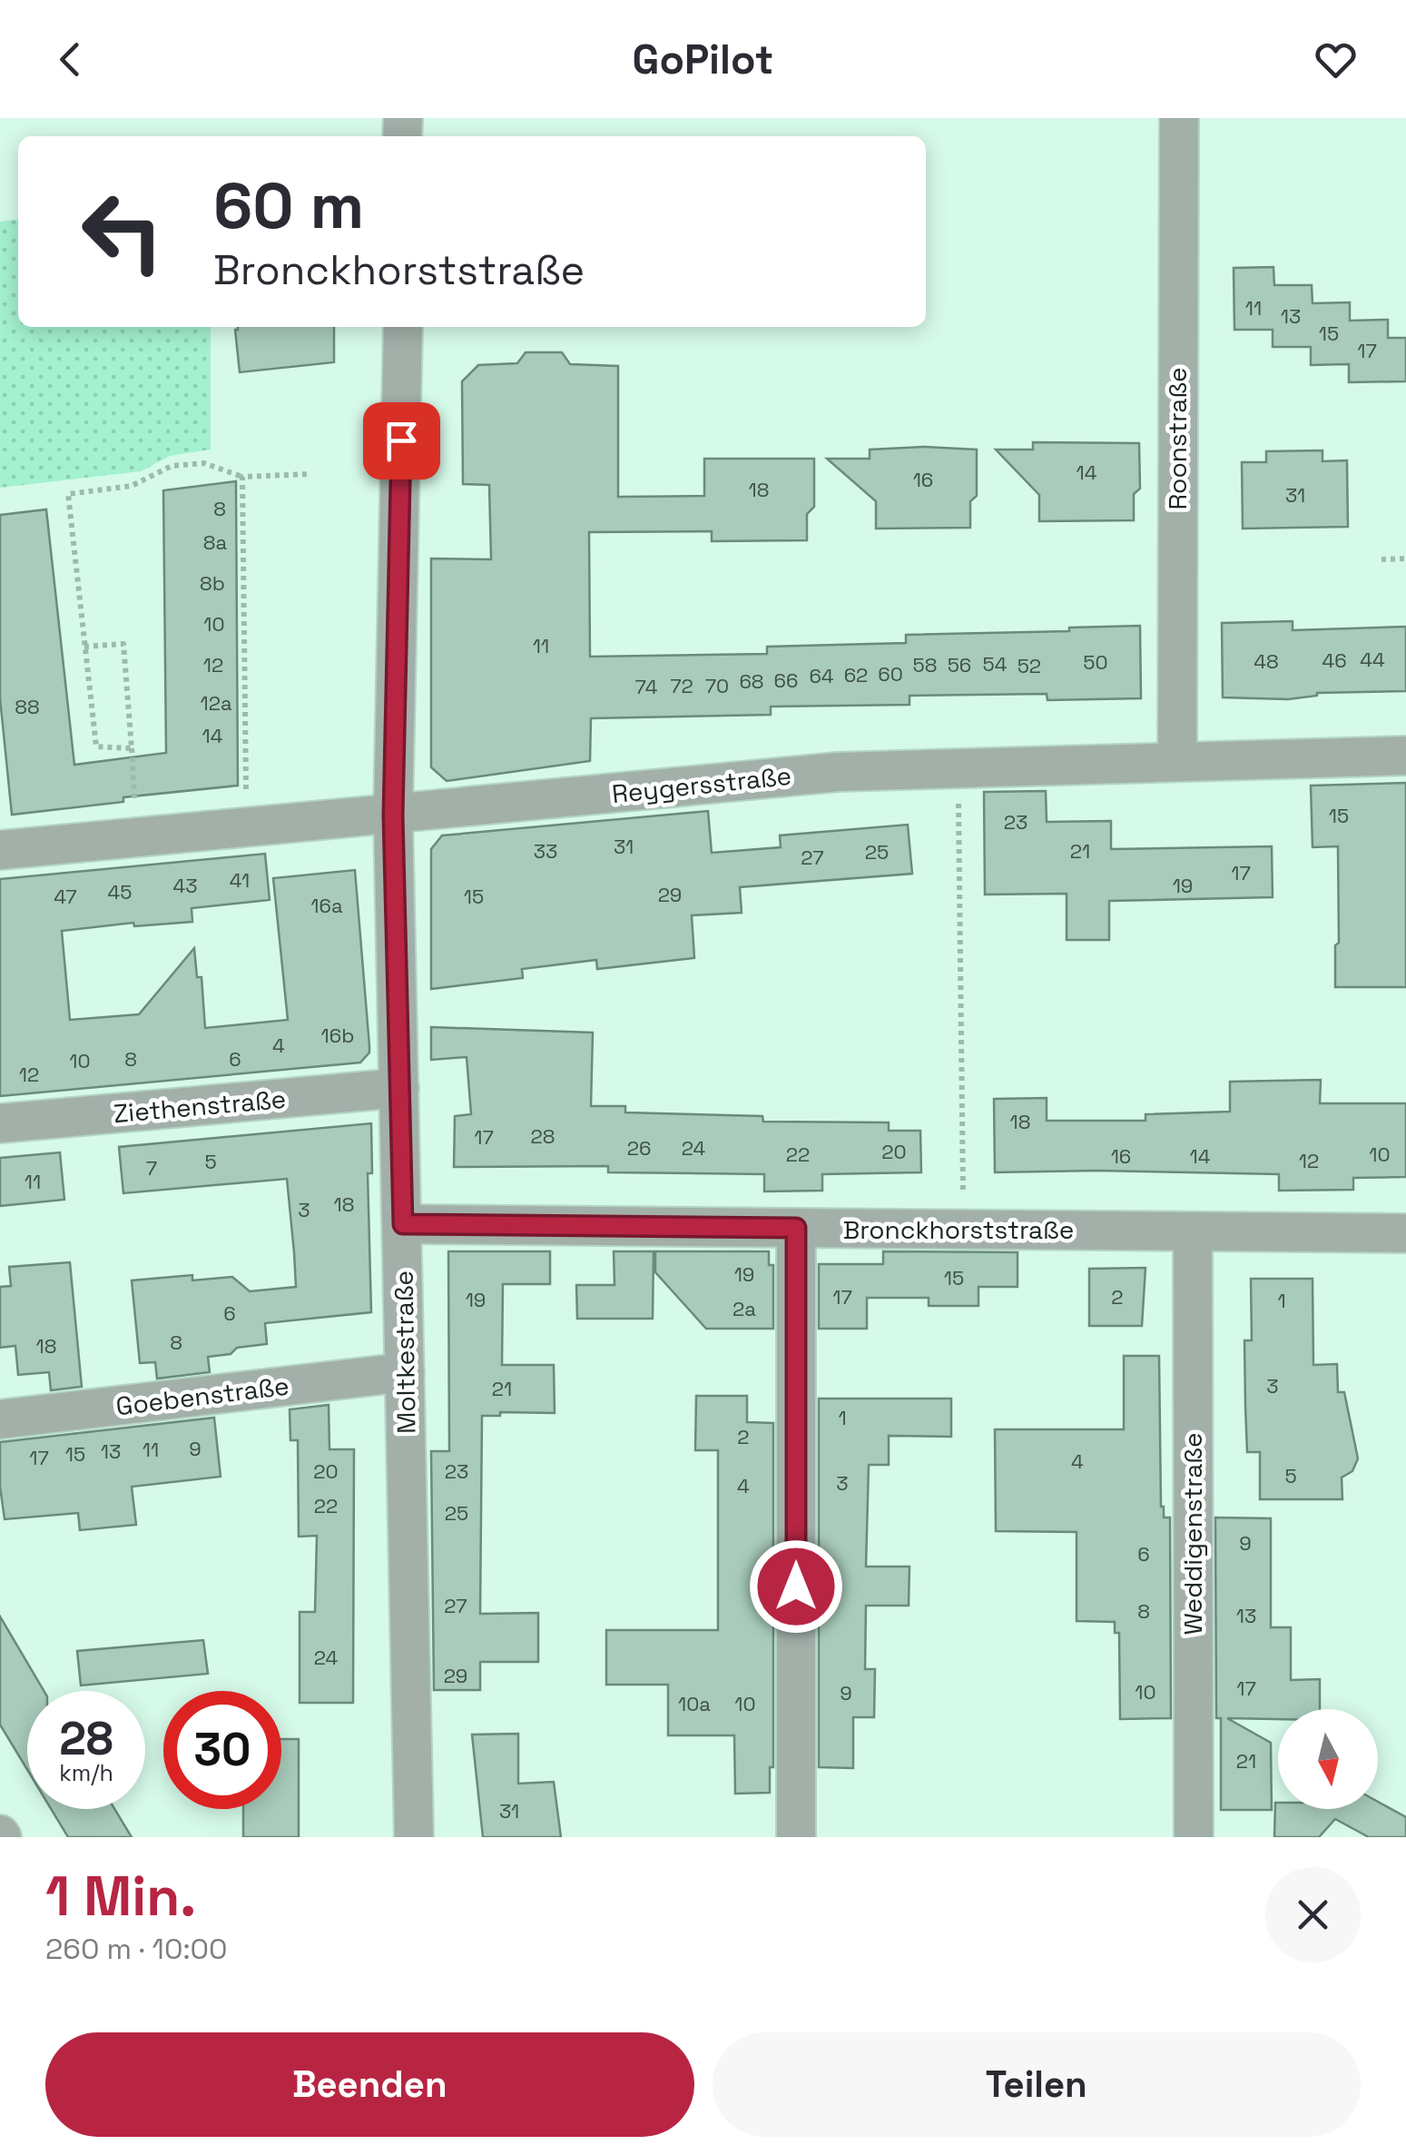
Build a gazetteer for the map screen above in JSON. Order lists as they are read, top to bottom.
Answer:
{
  "streets": {
    "street": [
      "Roonstraße",
      "Reygersstraße",
      "Ziethenstraße",
      "Bronckhorststraße",
      "Moltkestraße",
      "Goebenstraße",
      "Weddigenstraße"
    ]
  },
  "crossings": [
    ["Roonstraße", "Reygersstraße"],
    ["Reygersstraße", "Moltkestraße"],
    ["Ziethenstraße", "Moltkestraße"],
    ["Bronckhorststraße", "Moltkestraße"],
    ["Bronckhorststraße", "Weddigenstraße"],
    ["Moltkestraße", "Goebenstraße"]
  ],
  "house_numbers": [
    "11",
    "13",
    "15",
    "17",
    "14",
    "16",
    "18",
    "31",
    "8",
    "8a",
    "8b",
    "10",
    "11",
    "44",
    "46",
    "48",
    "50",
    "54",
    "12",
    "58",
    "56",
    "52",
    "60",
    "62",
    "64",
    "66",
    "68",
    "72",
    "70",
    "74",
    "12a",
    "88",
    "14",
    "15",
    "23",
    "31",
    "33",
    "21",
    "25",
    "27",
    "17",
    "41",
    "43",
    "19",
    "45",
    "29",
    "47",
    "15",
    "16a",
    "16b",
    "4",
    "8",
    "6",
    "10",
    "12",
    "18",
    "28",
    "17",
    "26",
    "24",
    "20",
    "22",
    "10",
    "16",
    "14",
    "12",
    "5",
    "7",
    "11",
    "18",
    "3",
    "19",
    "15",
    "17",
    "2",
    "19",
    "1",
    "2a",
    "6",
    "8",
    "18",
    "3",
    "21",
    "1",
    "2",
    "9",
    "11",
    "13",
    "15",
    "17",
    "4",
    "20",
    "23",
    "5",
    "3",
    "4",
    "22",
    "25",
    "9",
    "6",
    "27",
    "8",
    "13",
    "24",
    "29",
    "17",
    "10",
    "9",
    "10a",
    "10",
    "21",
    "31"
  ],
  "north": "bottom",
  "page": {
    "header": "GoPilot",
    "turn": ["60 m", "Bronckhorststraße"],
    "speed": "28 km/h",
    "limit": "30",
    "heading": ["1 Min.", "260 m · 10:00"],
    "buttons": ["Beenden", "Teilen"]
  }
}
